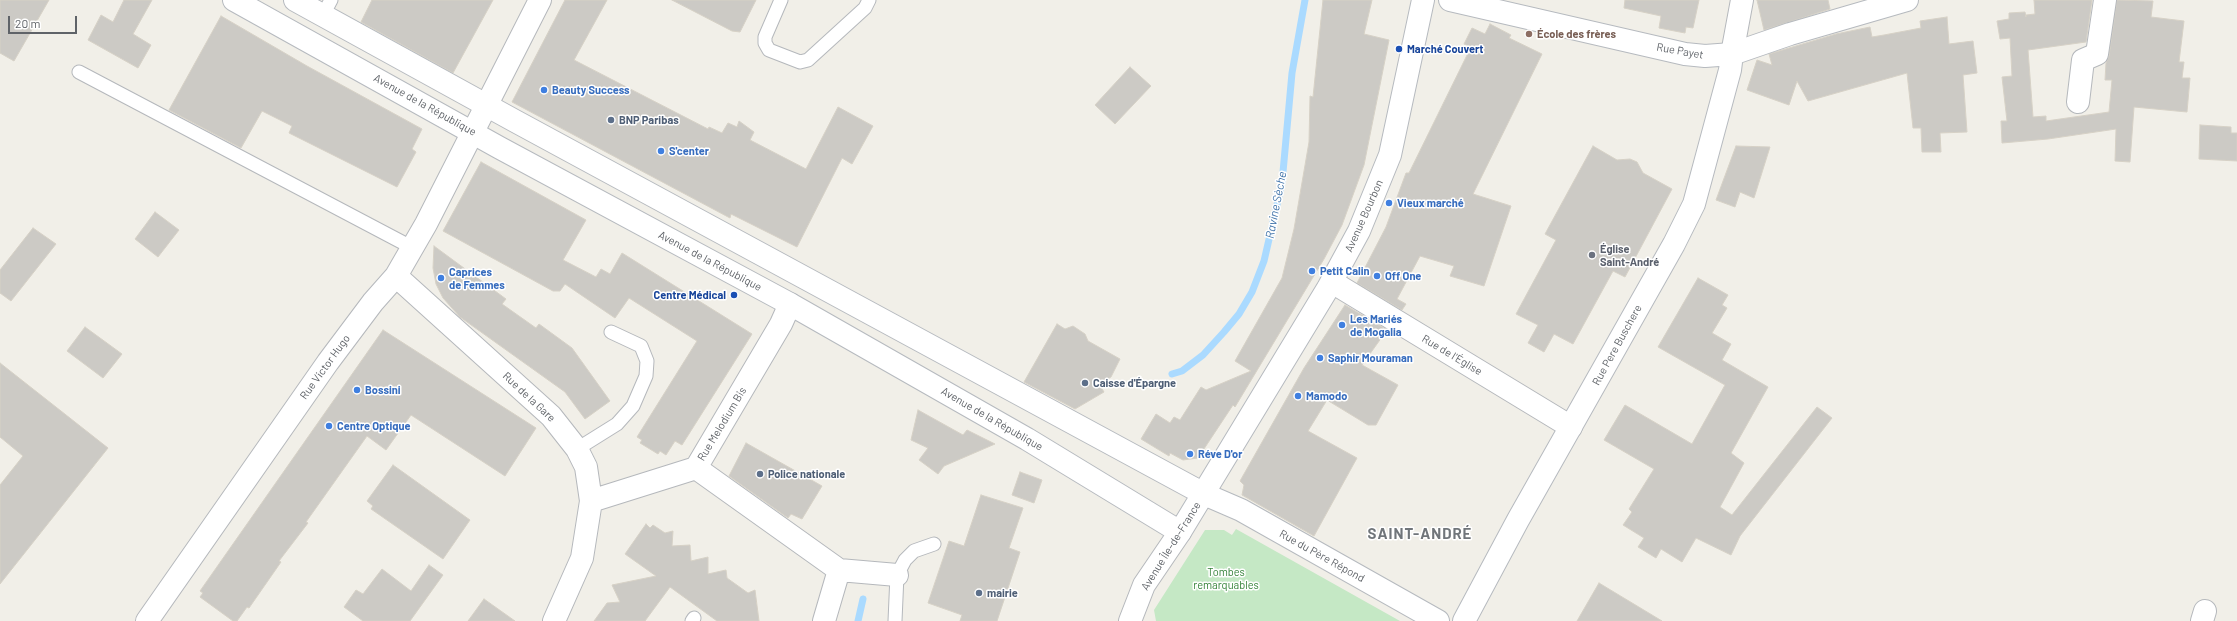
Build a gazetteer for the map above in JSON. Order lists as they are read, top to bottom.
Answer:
{
  "streets": {
    "main road": [
      "Rue Payet",
      "Avenue de la République",
      "Avenue Bourbon",
      "Rue Pere Buschere",
      "Rue de l'Église",
      "Rue Victor Hugo",
      "Rue de la Gare",
      "Rue Melodium Bis",
      "Avenue Île-de-France",
      "Rue du Père Répond"
    ]
  },
  "crossings": [
    ["Rue Payet", "Rue Pere Buschere"],
    ["Avenue de la République", "Rue Victor Hugo"],
    ["Avenue de la République", "Rue Melodium Bis"],
    ["Avenue de la République", "Avenue Île-de-France"],
    ["Avenue Bourbon", "Rue de l'Église"],
    ["Avenue Bourbon", "Avenue Île-de-France"],
    ["Avenue Bourbon", "Rue du Père Répond"],
    ["Rue Pere Buschere", "Rue de l'Église"],
    ["Rue Victor Hugo", "Rue de la Gare"],
    ["Rue de la Gare", "Rue Melodium Bis"],
    ["Avenue Île-de-France", "Rue du Père Répond"]
  ],
  "districts": ["SAINT-ANDRÉ"],
  "water": ["Ravine Sèche"],
  "parks": ["Tombes remarquables"],
  "places": [
    "École des frères",
    "Marché Couvert",
    "Beauty Success",
    "BNP Paribas",
    "S'center",
    "Vieux marché",
    "Église Saint-André",
    "Petit Calin",
    "Off One",
    "Caprices de Femmes",
    "Centre Médical",
    "Les Mariés de Mogalia",
    "Saphir Mouraman",
    "Caisse d'Épargne",
    "Bossini",
    "Mamodo",
    "Centre Optique",
    "Réve D'or",
    "Police nationale",
    "mairie"
  ],
  "scale_bar": "20 m"
}
